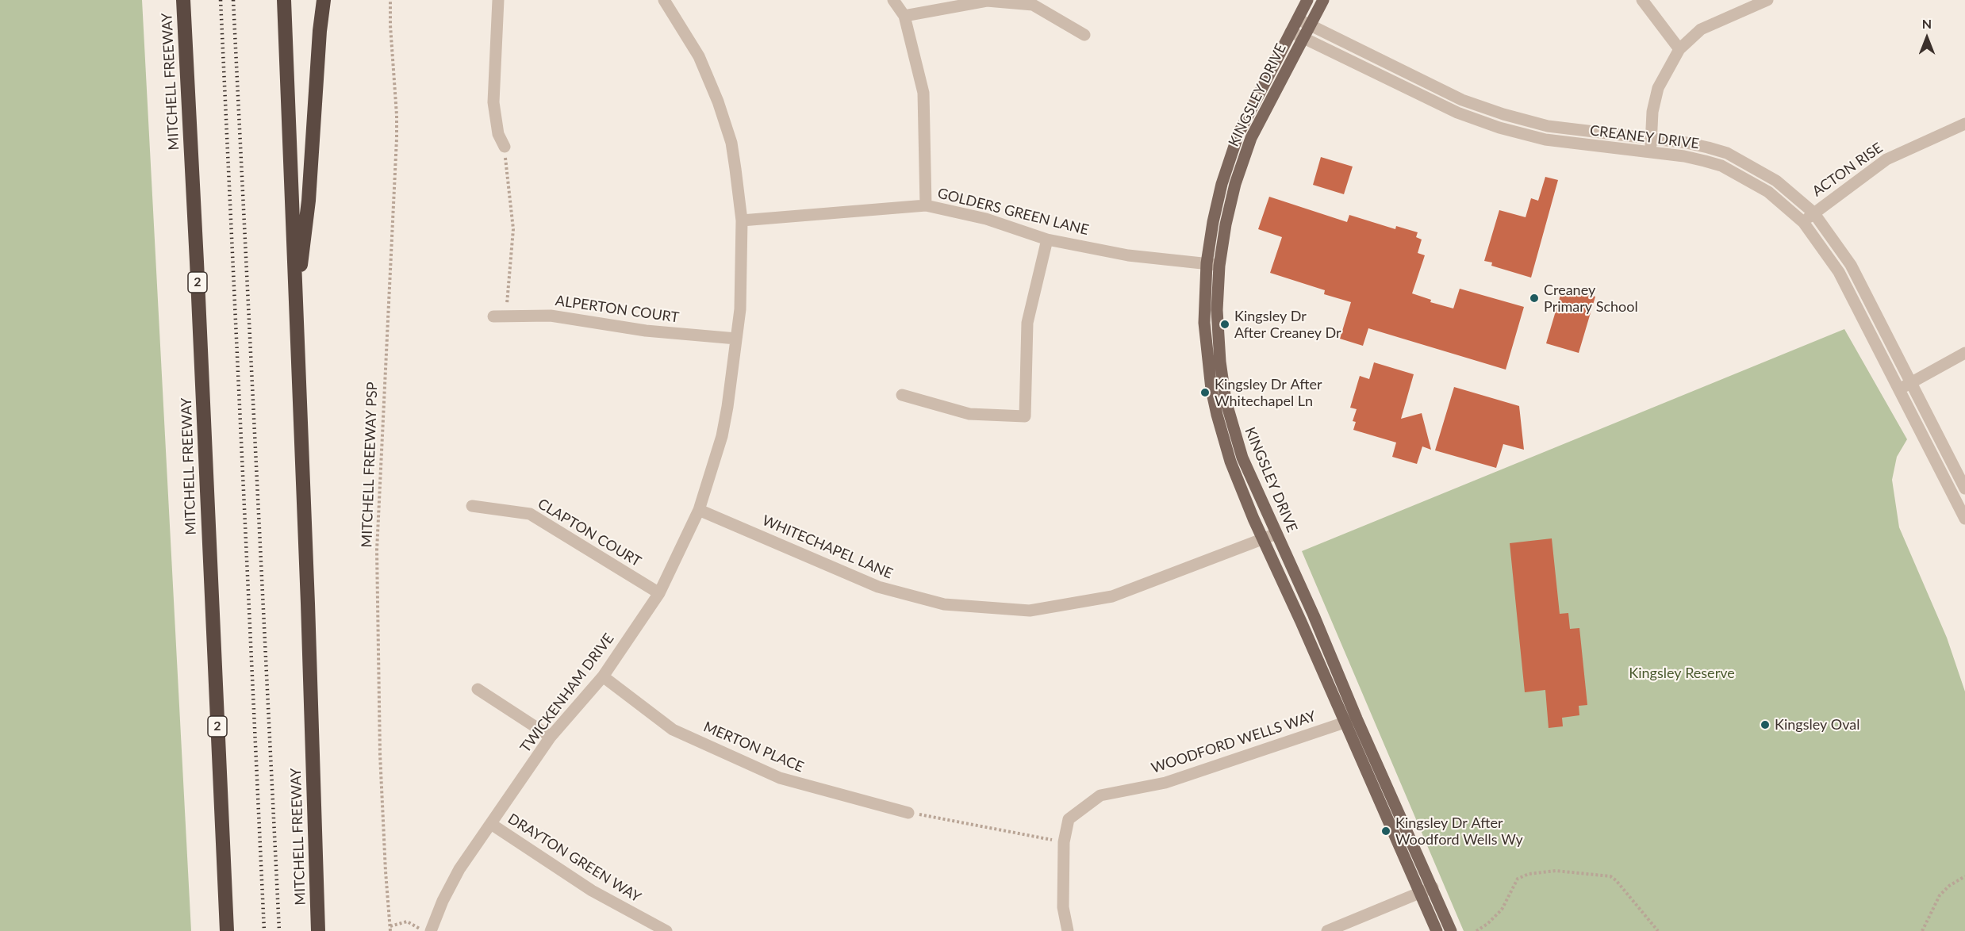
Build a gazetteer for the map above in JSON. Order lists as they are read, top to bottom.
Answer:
{
  "streets": {
    "highway": ["MITCHELL FREEWAY", "2"],
    "main road": ["KINGSLEY DRIVE"],
    "street": [
      "CREANEY DRIVE",
      "ACTON RISE",
      "GOLDERS GREEN LANE",
      "ALPERTON COURT",
      "CLAPTON COURT",
      "WHITECHAPEL LANE",
      "TWICKENHAM DRIVE",
      "WOODFORD WELLS WAY",
      "MERTON PLACE",
      "DRAYTON GREEN WAY"
    ],
    "path": ["MITCHELL FREEWAY PSP"]
  },
  "crossings": [
    ["KINGSLEY DRIVE", "CREANEY DRIVE"],
    ["KINGSLEY DRIVE", "GOLDERS GREEN LANE"],
    ["KINGSLEY DRIVE", "WHITECHAPEL LANE"],
    ["KINGSLEY DRIVE", "WOODFORD WELLS WAY"],
    ["CREANEY DRIVE", "ACTON RISE"],
    ["GOLDERS GREEN LANE", "TWICKENHAM DRIVE"],
    ["ALPERTON COURT", "TWICKENHAM DRIVE"],
    ["CLAPTON COURT", "TWICKENHAM DRIVE"],
    ["WHITECHAPEL LANE", "TWICKENHAM DRIVE"],
    ["TWICKENHAM DRIVE", "MERTON PLACE"],
    ["TWICKENHAM DRIVE", "DRAYTON GREEN WAY"]
  ],
  "parks": ["Kingsley Reserve"],
  "places": [
    "Creaney Primary School",
    "Kingsley Dr After Creaney Dr",
    "Kingsley Dr After Whitechapel Ln",
    "Kingsley Oval",
    "Kingsley Dr After Woodford Wells Wy"
  ],
  "north": "top"
}
